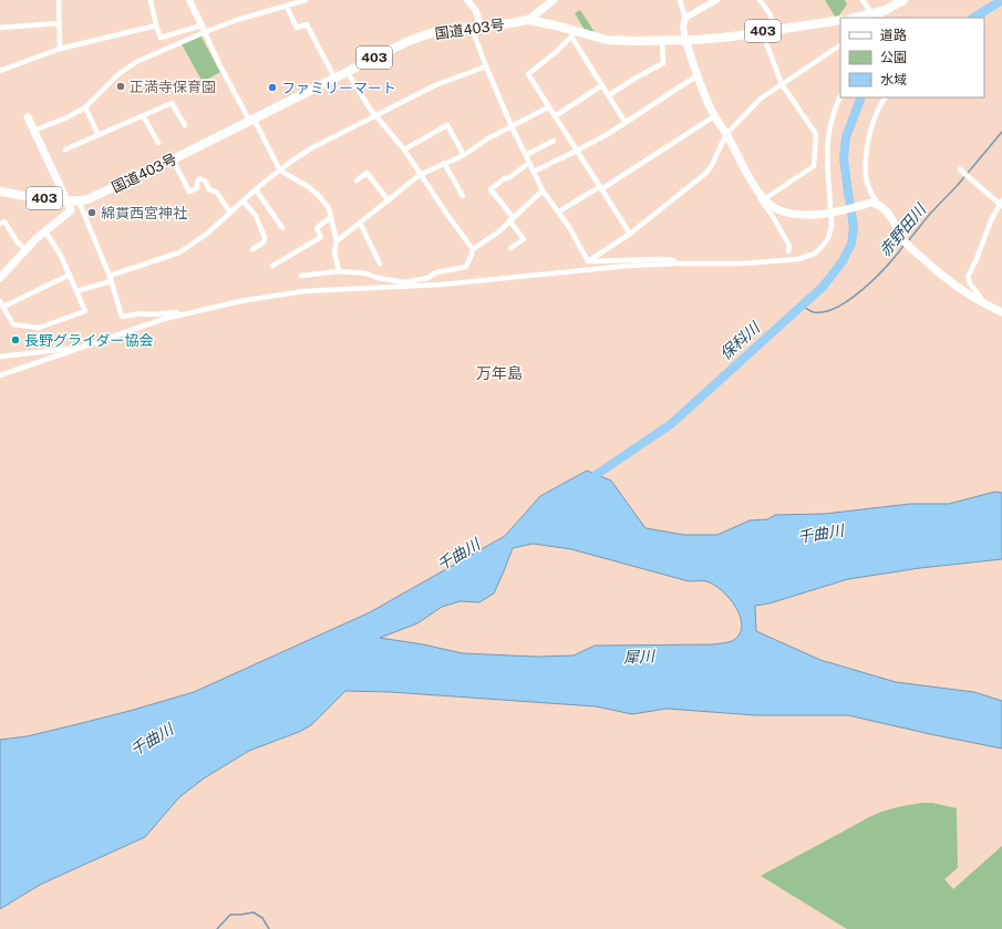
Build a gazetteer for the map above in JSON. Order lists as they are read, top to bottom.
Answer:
{
  "streets": {
    "highway": ["国道403号", "403"]
  },
  "districts": ["万年島"],
  "water": [
    "赤野田川",
    "保科川",
    "千曲川",
    "犀川"
  ],
  "places": [
    "正満寺保育園",
    "ファミリーマート",
    "綿貫西宮神社",
    "長野グライダー協会"
  ],
  "legend": ["道路", "公園", "水域"]
}
